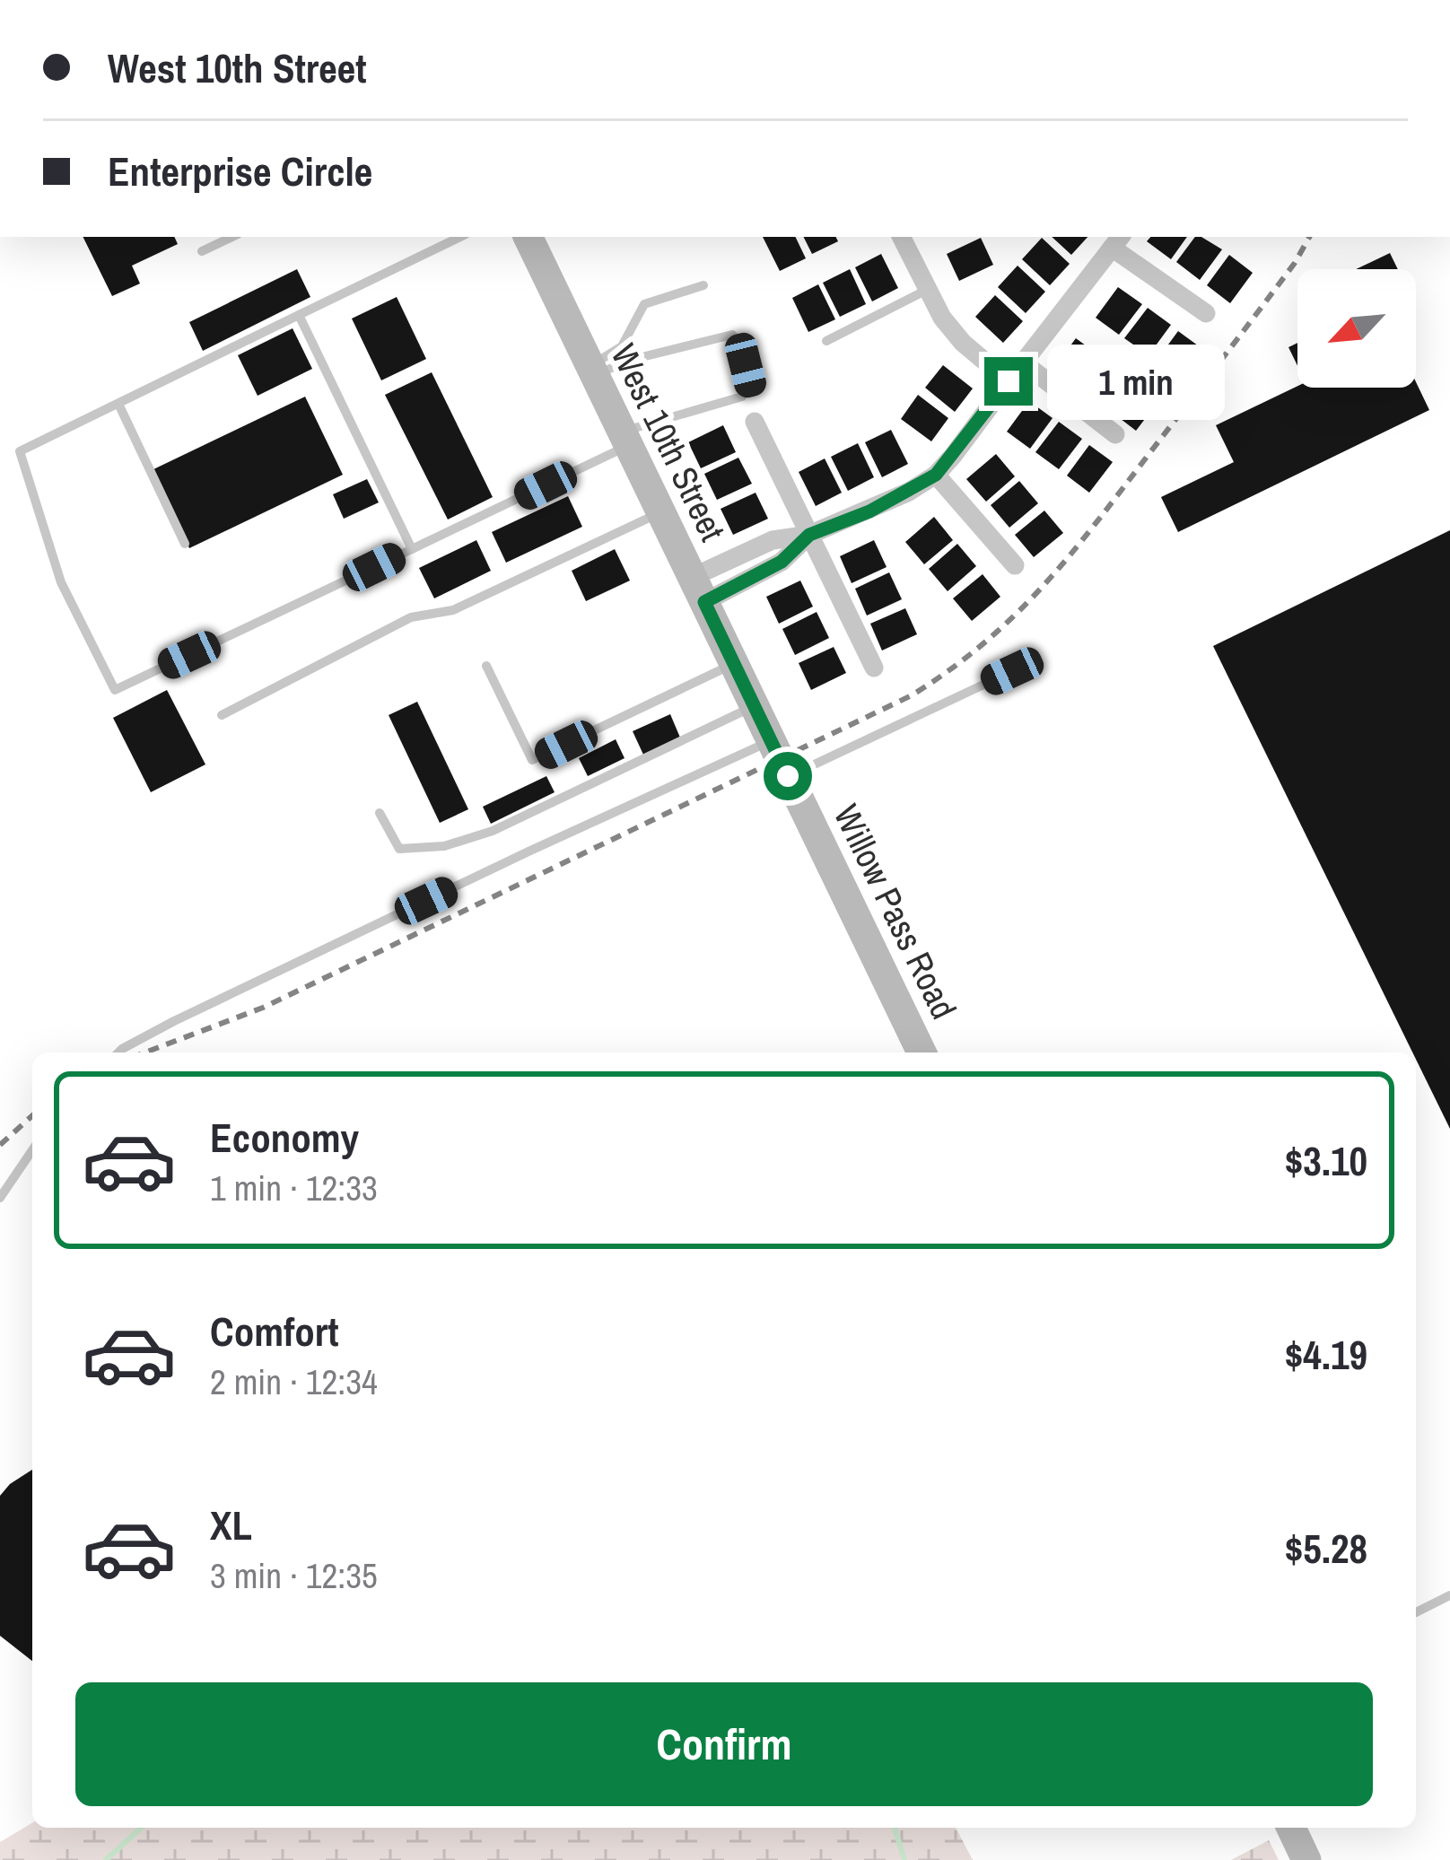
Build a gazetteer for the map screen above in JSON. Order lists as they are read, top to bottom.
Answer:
{
  "streets": {
    "main road": ["West 10th Street", "Willow Pass Road"]
  },
  "crossings": [
    ["West 10th Street", "Willow Pass Road"]
  ],
  "north": "bottom left",
  "page": {
    "banner": ["West 10th Street", "Enterprise Circle"],
    "bubble": "1 min",
    "list": [
      {
        "name": "Economy",
        "note": "1 min · 12:33",
        "value": "$3.10"
      },
      {
        "name": "Comfort",
        "note": "2 min · 12:34",
        "value": "$4.19"
      },
      {
        "name": "XL",
        "note": "3 min · 12:35",
        "value": "$5.28"
      }
    ],
    "buttons": "Confirm"
  }
}
